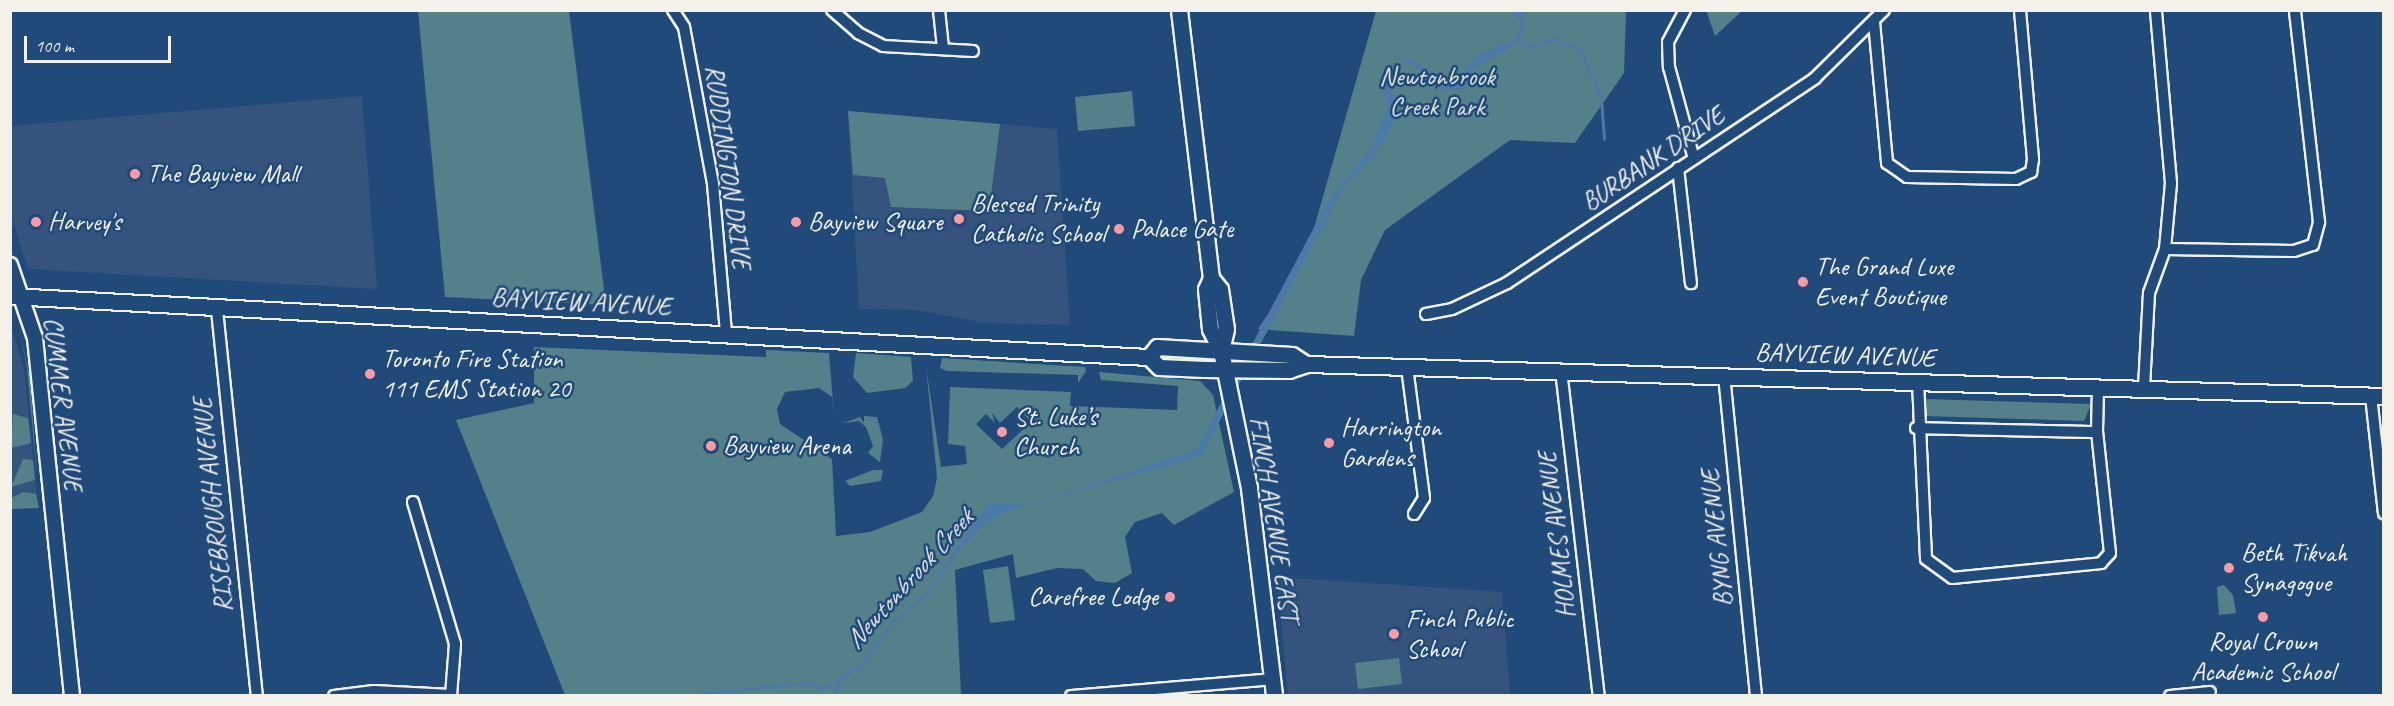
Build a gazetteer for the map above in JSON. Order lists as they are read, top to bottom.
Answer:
{
  "streets": {
    "main road": ["BAYVIEW AVENUE", "FINCH AVENUE EAST"],
    "street": [
      "BURBANK DRIVE",
      "RUDDINGTON DRIVE",
      "CUMMER AVENUE",
      "RISEBROUGH AVENUE",
      "HOLMES AVENUE",
      "BYNG AVENUE"
    ]
  },
  "crossings": [
    ["RUDDINGTON DRIVE", "BAYVIEW AVENUE"],
    ["BAYVIEW AVENUE", "CUMMER AVENUE"],
    ["BAYVIEW AVENUE", "RISEBROUGH AVENUE"],
    ["BAYVIEW AVENUE", "FINCH AVENUE EAST"],
    ["BAYVIEW AVENUE", "HOLMES AVENUE"],
    ["BAYVIEW AVENUE", "BYNG AVENUE"]
  ],
  "water": ["Newtonbrook Creek"],
  "parks": ["Newtonbrook Creek Park"],
  "places": [
    "The Bayview Mall",
    "Blessed Trinity Catholic School",
    "Harvey's",
    "Bayview Square",
    "Palace Gate",
    "The Grand Luxe Event Boutique",
    "Toronto Fire Station 111 EMS Station 20",
    "St. Luke’s Church",
    "Harrington Gardens",
    "Bayview Arena",
    "Beth Tikvah Synagogue",
    "Carefree Lodge",
    "Royal Crown Academic School",
    "Finch Public School"
  ],
  "scale_bar": "100 m"
}
